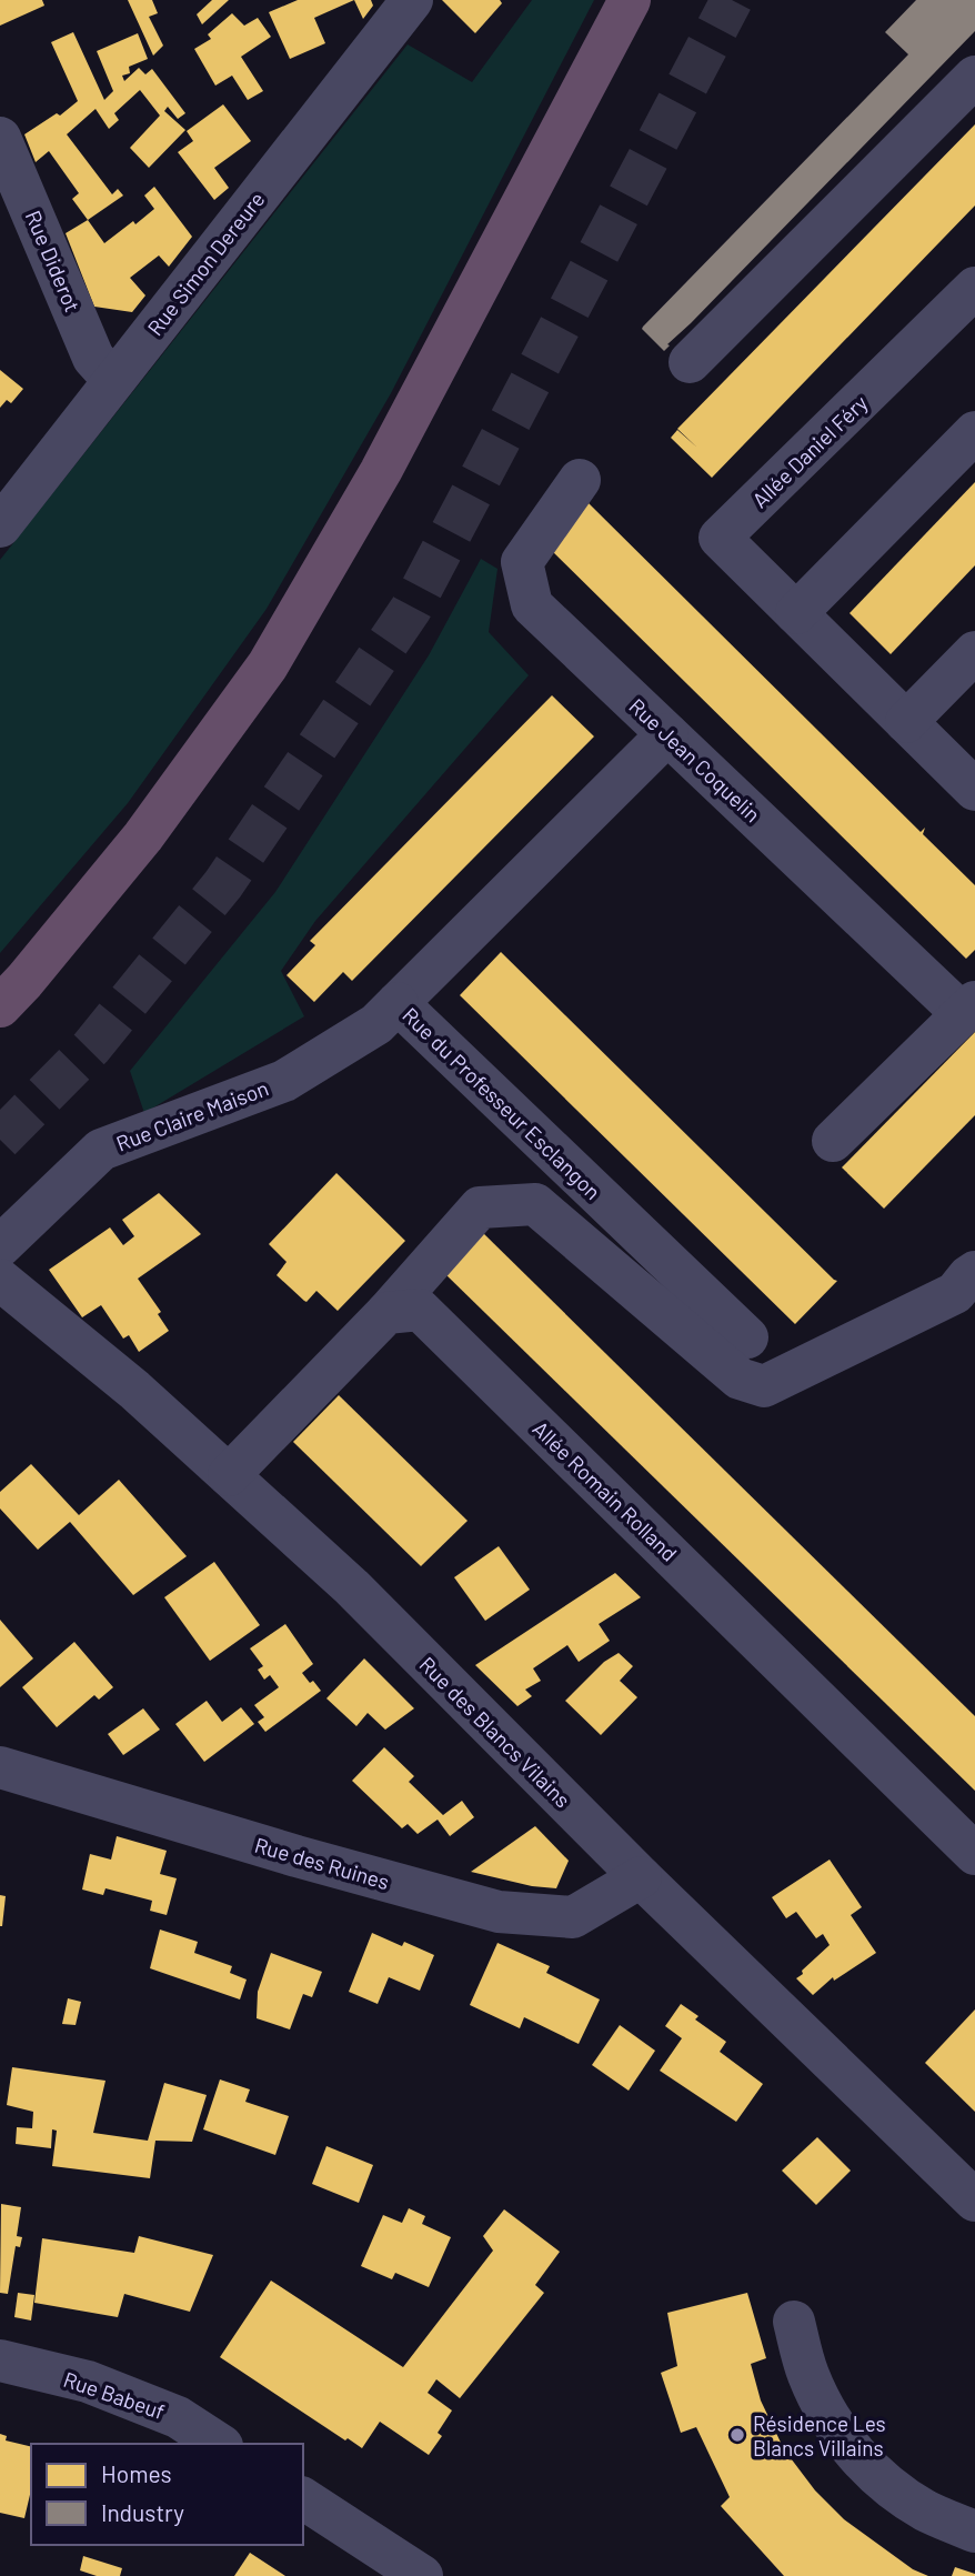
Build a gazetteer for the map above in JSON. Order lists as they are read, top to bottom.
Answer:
{
  "streets": {
    "street": [
      "Rue Diderot",
      "Rue Simon Dereure",
      "Allée Daniel Féry",
      "Rue Jean Coquelin",
      "Rue du Professeur Esclangon",
      "Rue Claire Maison",
      "Allée Romain Rolland",
      "Rue des Blancs Vilains",
      "Rue des Ruines",
      "Rue Babeuf"
    ]
  },
  "crossings": [
    ["Rue Diderot", "Rue Simon Dereure"],
    ["Rue Jean Coquelin", "Rue du Professeur Esclangon"],
    ["Rue du Professeur Esclangon", "Rue Claire Maison"],
    ["Rue des Blancs Vilains", "Rue des Ruines"]
  ],
  "places": ["Résidence Les Blancs Villains"],
  "legend": ["Homes", "Industry"]
}
